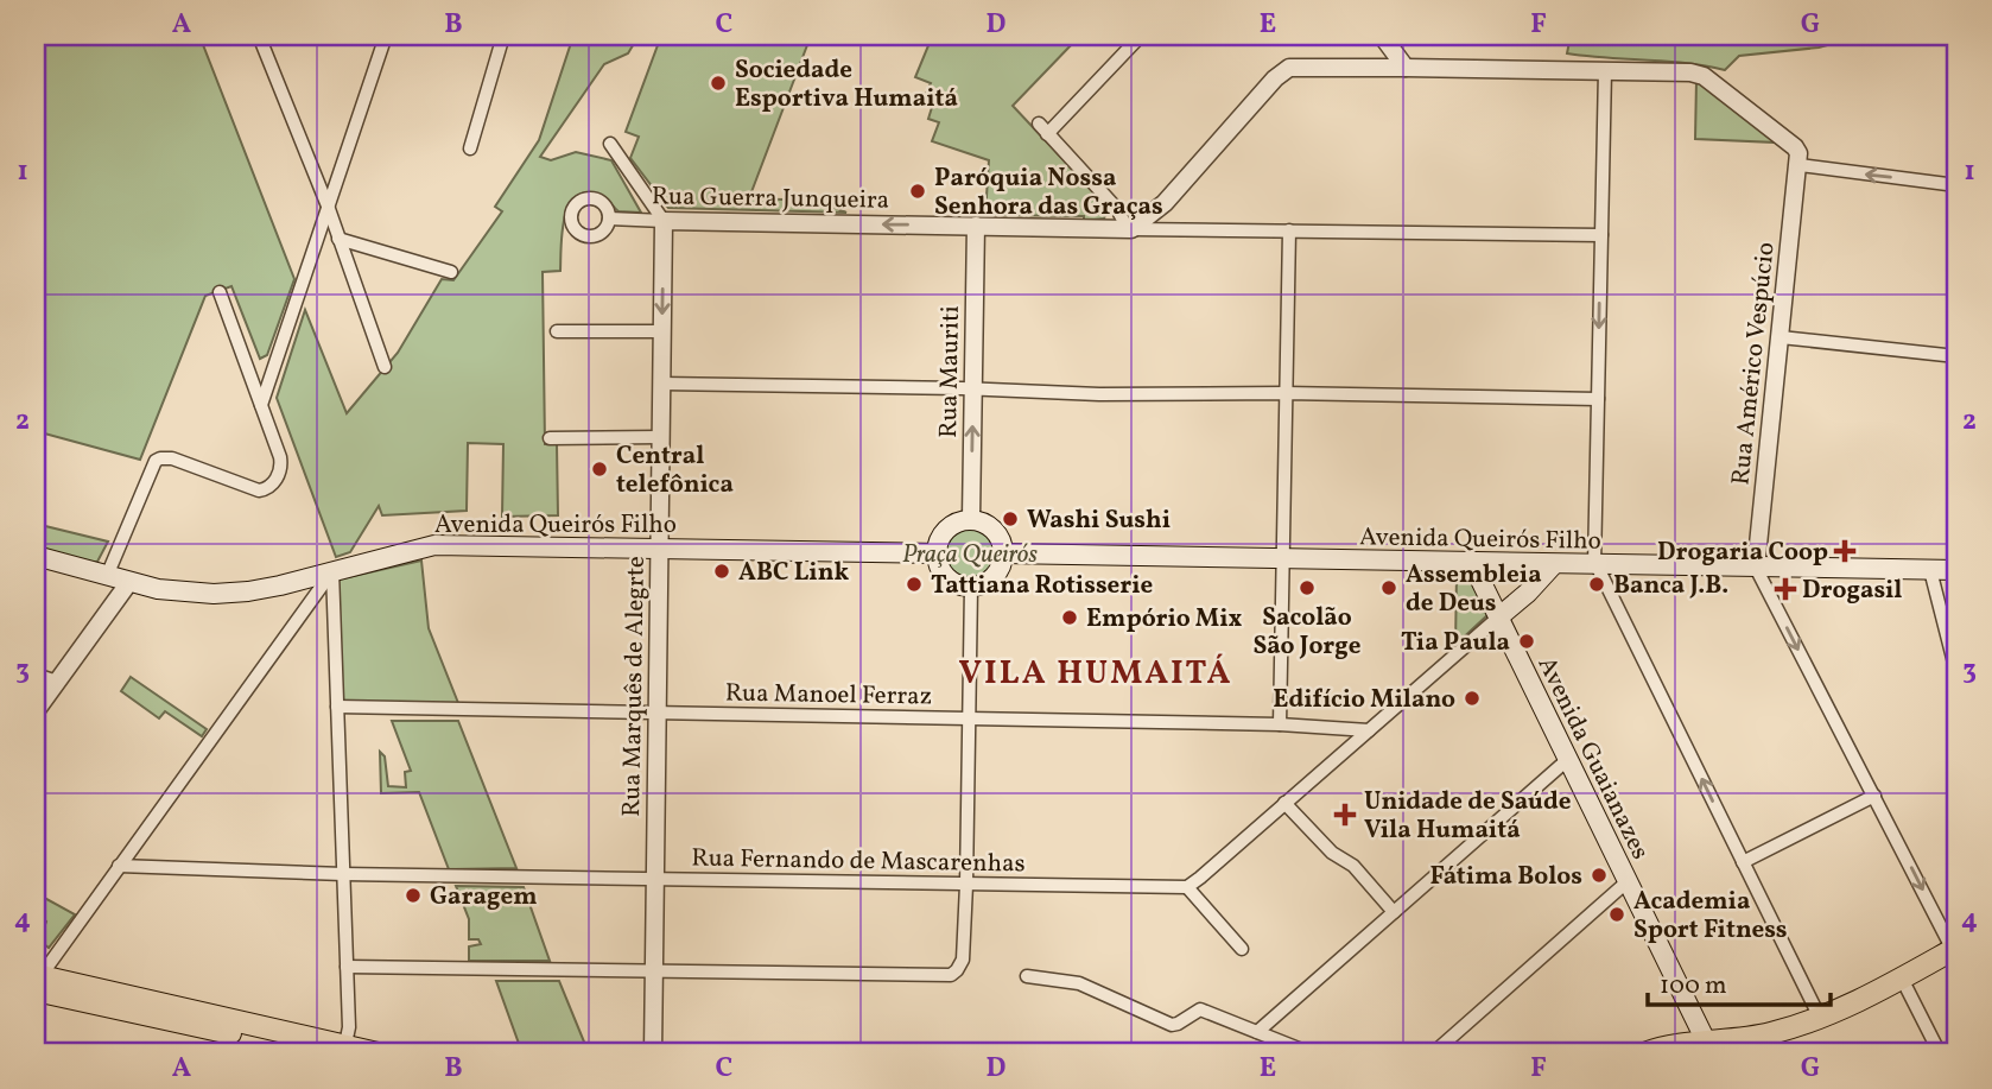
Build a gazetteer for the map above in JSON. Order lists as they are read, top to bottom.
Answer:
{
  "streets": {
    "main road": ["Avenida Queirós Filho", "Avenida Guaianazes"],
    "street": [
      "Rua Guerra Junqueira",
      "Rua Américo Vespúcio",
      "Rua Mauriti",
      "Rua Marquês de Alegrte",
      "Rua Manoel Ferraz",
      "Rua Fernando de Mascarenhas"
    ]
  },
  "crossings": [
    ["Rua Guerra Junqueira", "Rua Mauriti"],
    ["Rua Guerra Junqueira", "Rua Marquês de Alegrte"],
    ["Rua Américo Vespúcio", "Avenida Queirós Filho"],
    ["Rua Mauriti", "Avenida Queirós Filho"],
    ["Avenida Queirós Filho", "Rua Marquês de Alegrte"],
    ["Avenida Queirós Filho", "Avenida Guaianazes"],
    ["Rua Marquês de Alegrte", "Rua Manoel Ferraz"],
    ["Rua Marquês de Alegrte", "Rua Fernando de Mascarenhas"]
  ],
  "one_way": ["Rua Guerra Junqueira", "Rua Mauriti"],
  "districts": ["VILA HUMAITÁ"],
  "parks": ["Praça Queirós"],
  "places": {
    "other": [
      "Sociedade Esportiva Humaitá",
      "Paróquia Nossa Senhora das Graças",
      "Central telefônica",
      "Washi Sushi",
      "ABC Link",
      "Tattiana Rotisserie",
      "Banca J.B.",
      "Sacolão São Jorge",
      "Assembleia de Deus",
      "Empório Mix",
      "Tia Paula",
      "Edifício Milano",
      "Fátima Bolos",
      "Garagem",
      "Academia Sport Fitness"
    ],
    "health": ["Drogaria Coop", "Drogasil", "Unidade de Saúde Vila Humaitá"]
  },
  "scale_bar": "100 m",
  "grid": {
    "columns": [
      "A",
      "B",
      "C",
      "D",
      "E",
      "F",
      "G"
    ],
    "rows": [
      "1",
      "2",
      "3",
      "4"
    ]
  }
}
